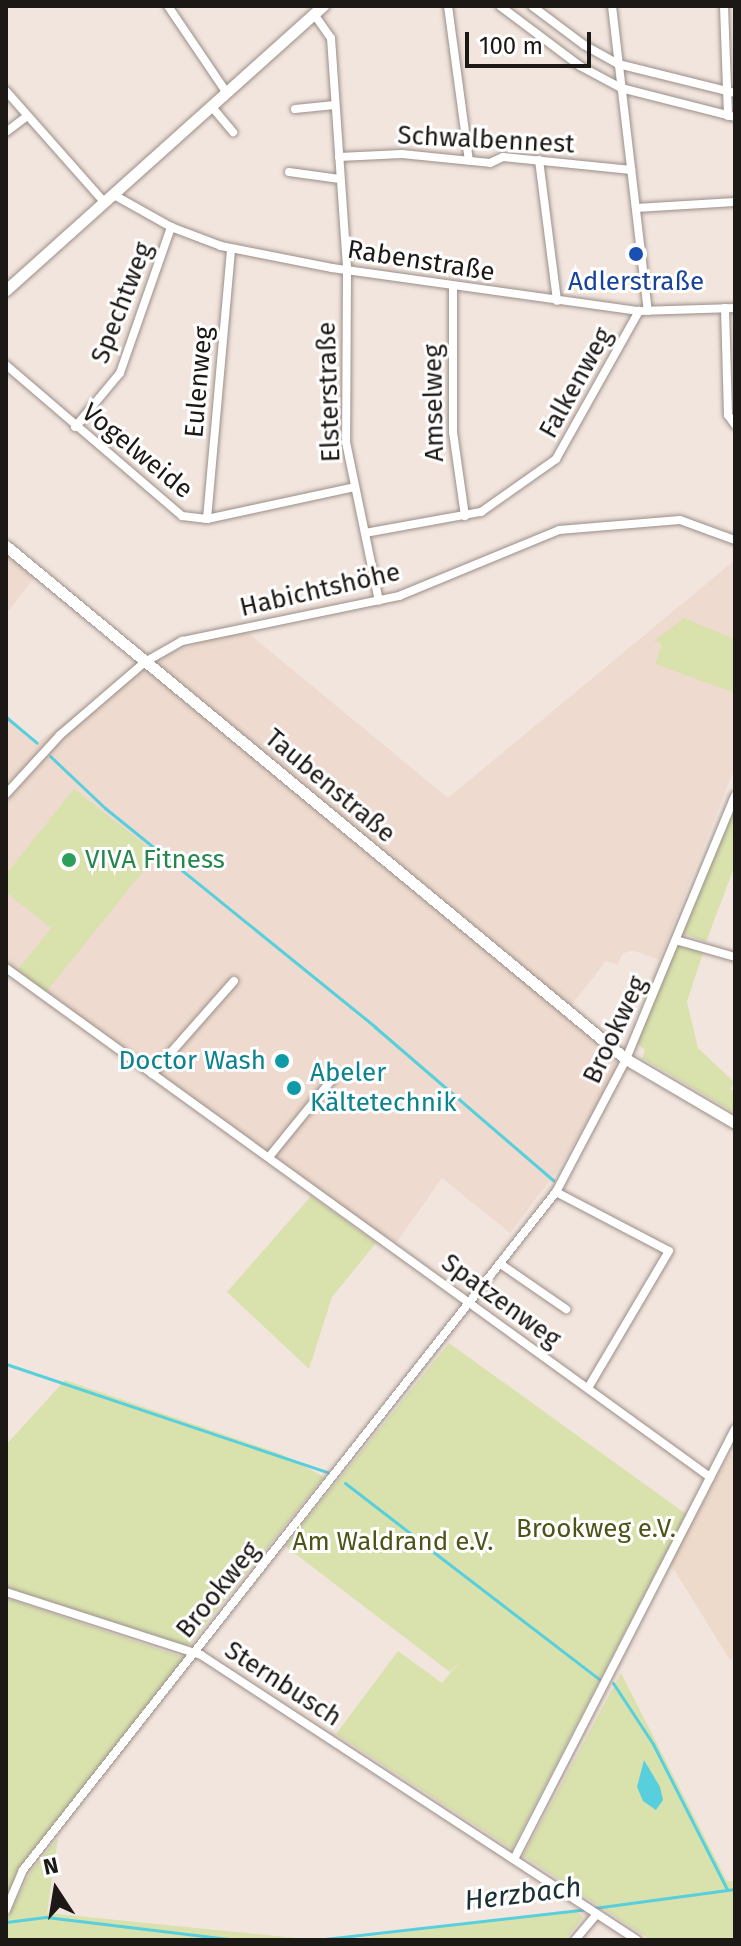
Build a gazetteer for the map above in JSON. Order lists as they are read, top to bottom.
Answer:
{
  "streets": {
    "street": [
      "Schwalbennest",
      "Rabenstraße",
      "Spechtweg",
      "Eulenweg",
      "Falkenweg",
      "Elsterstraße",
      "Amselweg",
      "Vogelweide",
      "Habichtshöhe",
      "Taubenstraße",
      "Brookweg",
      "Spatzenweg",
      "Sternbusch"
    ]
  },
  "crossings": [
    ["Schwalbennest", "Elsterstraße"],
    ["Rabenstraße", "Spechtweg"],
    ["Rabenstraße", "Eulenweg"],
    ["Rabenstraße", "Falkenweg"],
    ["Rabenstraße", "Elsterstraße"],
    ["Rabenstraße", "Amselweg"],
    ["Spechtweg", "Vogelweide"],
    ["Eulenweg", "Vogelweide"],
    ["Falkenweg", "Elsterstraße"],
    ["Falkenweg", "Amselweg"],
    ["Elsterstraße", "Vogelweide"],
    ["Elsterstraße", "Habichtshöhe"],
    ["Habichtshöhe", "Taubenstraße"],
    ["Taubenstraße", "Brookweg"],
    ["Brookweg", "Spatzenweg"],
    ["Brookweg", "Sternbusch"]
  ],
  "water": ["Herzbach"],
  "parks": ["Brookweg e.V.", "Am Waldrand e.V."],
  "places": [
    "Adlerstraße",
    "VIVA Fitness",
    "Doctor Wash",
    "Abeler Kältetechnik"
  ],
  "scale_bar": "100 m",
  "north": "top"
}
